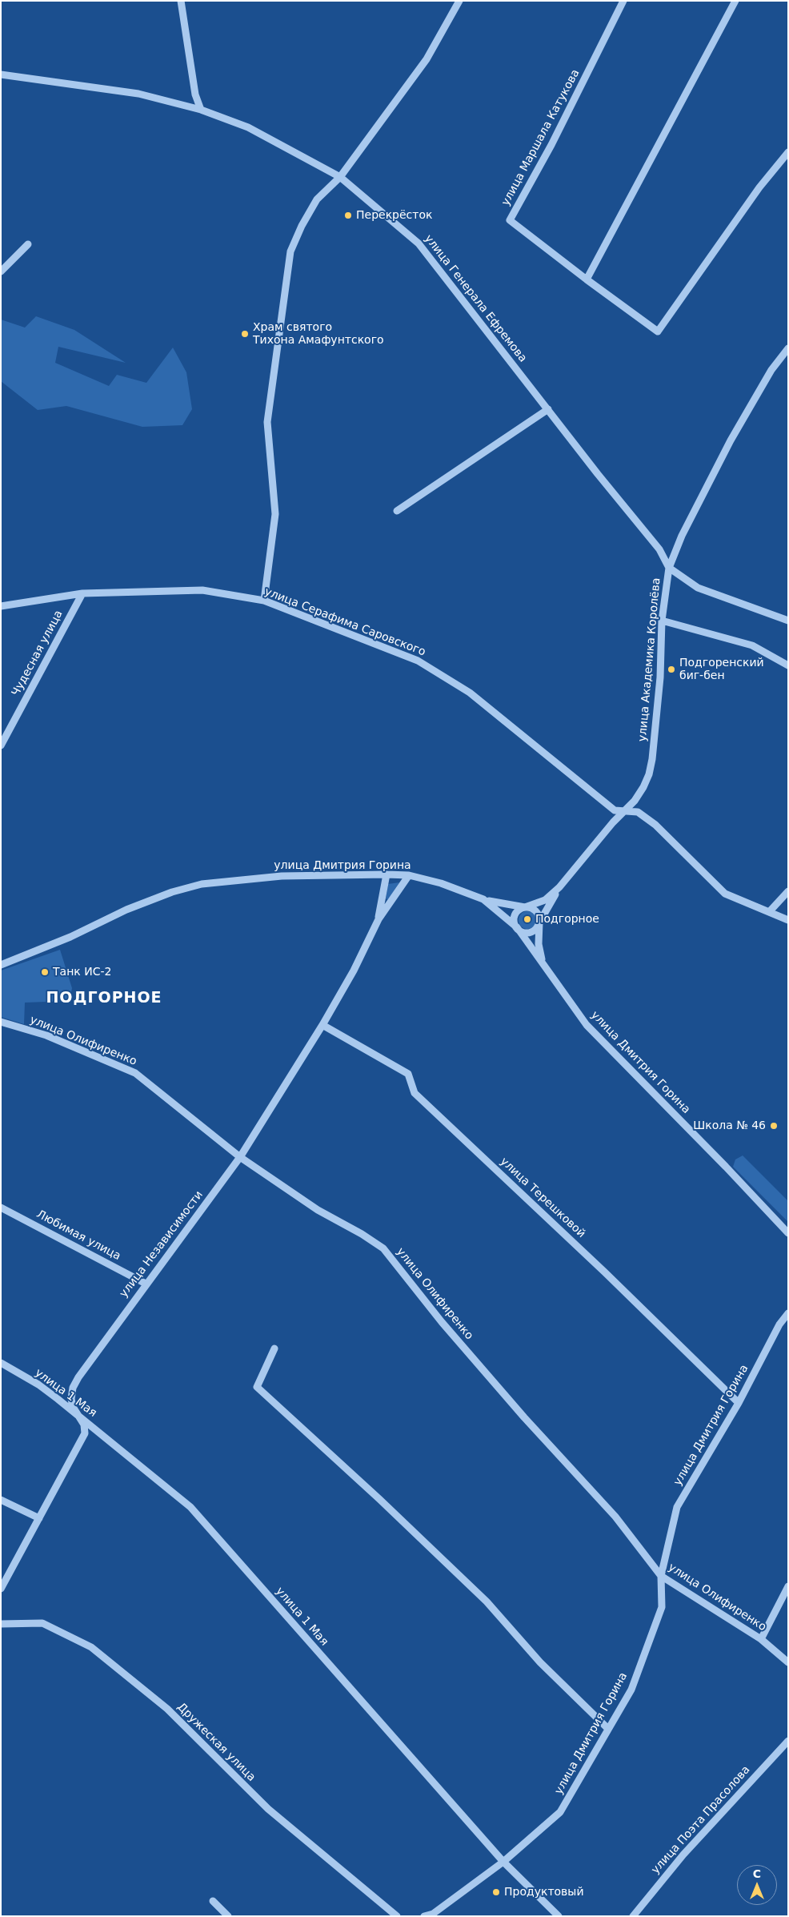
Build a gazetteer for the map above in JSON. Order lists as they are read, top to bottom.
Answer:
{
  "streets": {
    "street": [
      "улица Маршала Катукова",
      "улица Генерала Ефремова",
      "улица Серафима Саровского",
      "Чудесная улица",
      "улица Академика Королёва",
      "улица Дмитрия Горина",
      "улица Олифиренко",
      "улица Терешковой",
      "Любимая улица",
      "улица Независимости",
      "улица 1 Мая",
      "Дружеская улица",
      "улица Поэта Прасолова"
    ]
  },
  "crossings": [
    ["улица Генерала Ефремова", "улица Академика Королёва"],
    ["улица Серафима Саровского", "Чудесная улица"],
    ["улица Серафима Саровского", "улица Академика Королёва"],
    ["улица Академика Королёва", "улица Дмитрия Горина"],
    ["улица Дмитрия Горина", "улица Олифиренко"],
    ["улица Дмитрия Горина", "улица Терешковой"],
    ["улица Дмитрия Горина", "улица 1 Мая"],
    ["улица Олифиренко", "улица Независимости"],
    ["улица Терешковой", "улица Независимости"],
    ["Любимая улица", "улица Независимости"],
    ["улица Независимости", "улица 1 Мая"]
  ],
  "districts": ["ПОДГОРНОЕ"],
  "places": [
    "Перекрёсток",
    "Храм святого Тихона Амафунтского",
    "Подгоренский биг-бен",
    "Подгорное",
    "Танк ИС-2",
    "Школа № 46",
    "Продуктовый"
  ],
  "north": "top"
}
